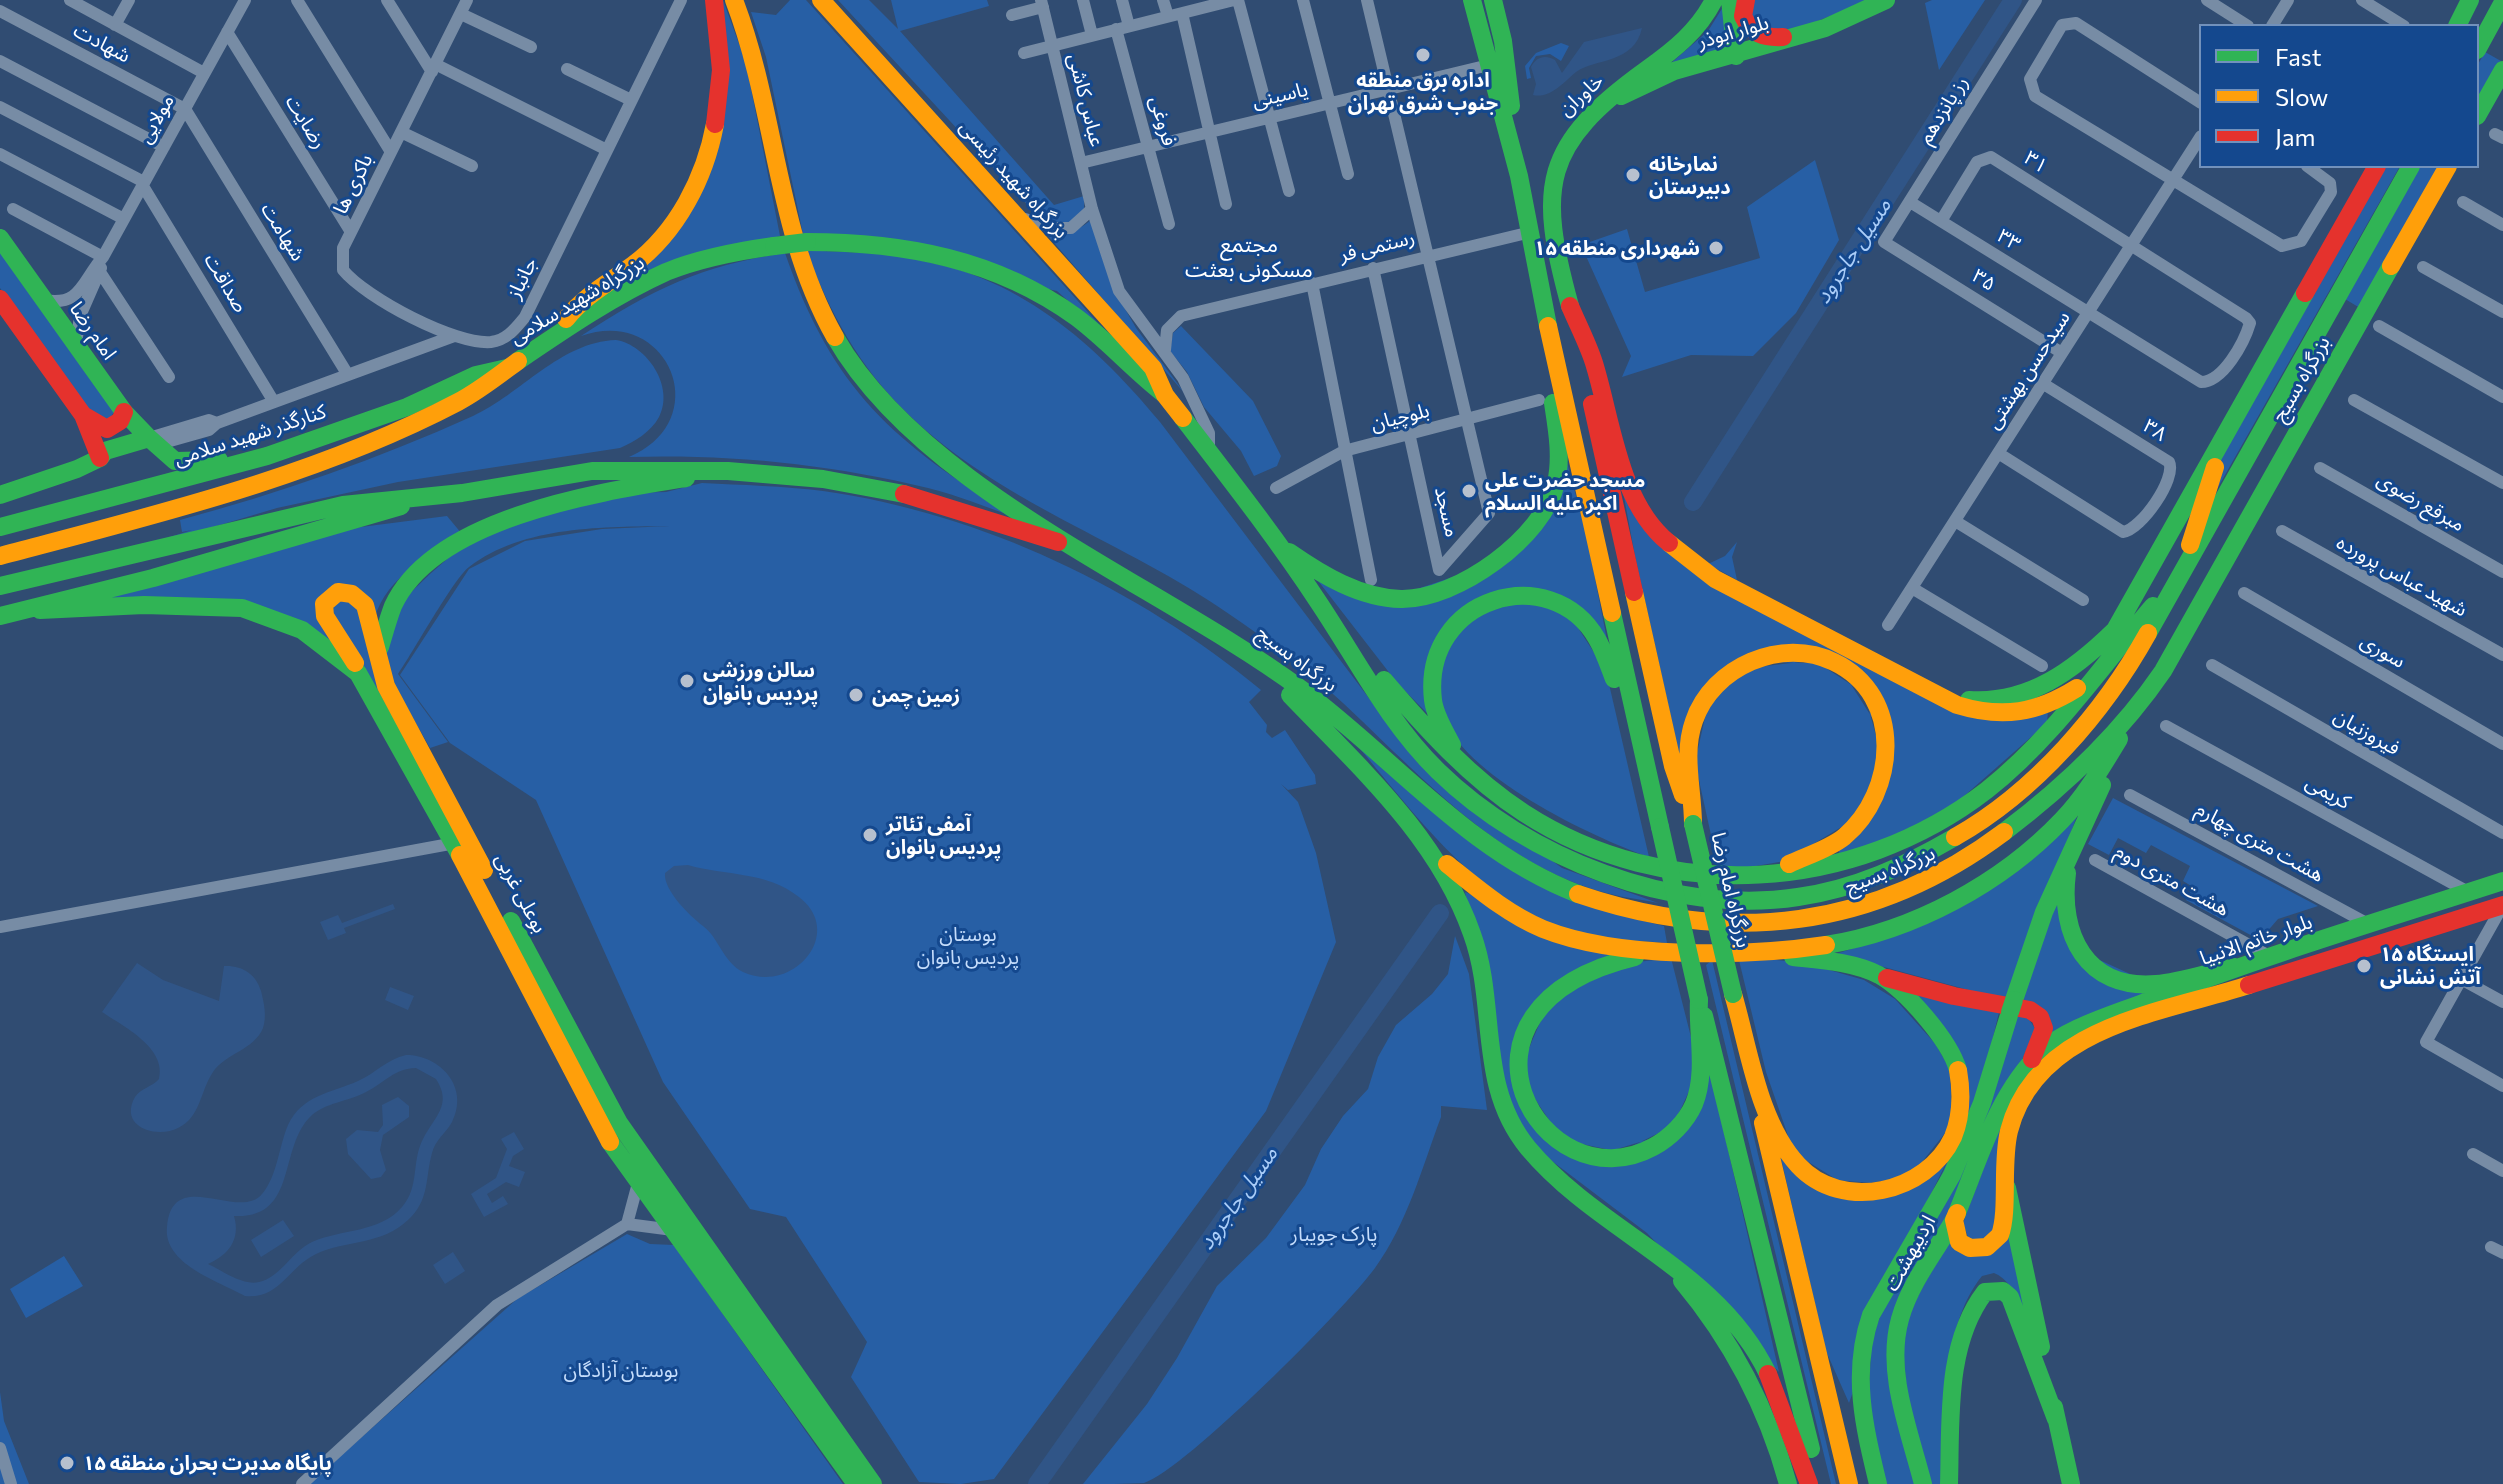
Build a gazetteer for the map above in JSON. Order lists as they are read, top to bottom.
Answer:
{
  "streets": {
    "main road": [
      "بلوار ابوذر",
      "خاوران",
      "بزرگراه شهید رئیسی",
      "بزرگراه شهید سلامی",
      "امام رضا",
      "بزرگراه بسیج",
      "کنارگذر شهید سلامی",
      "بزرگراه امام رضا",
      "بوعلی غربی",
      "بلوار خاتم الانبیا",
      "اردیبهشت"
    ],
    "street": [
      "شهادت",
      "یاسینی",
      "عباس کاشی",
      "رز پانزدهم",
      "مولايی",
      "فروغی",
      "رضایت",
      "۳۱",
      "باکری ها",
      "شهامت",
      "۳۳",
      "رستمی فر",
      "جانباز",
      "۳۵",
      "صداقت",
      "سیدحسن بهشتی",
      "بلوچیان",
      "۳۸",
      "مبرقع رضوی",
      "مسجد",
      "شهید عباس پرورده",
      "سوری",
      "فیروزنیان",
      "کریمی",
      "هشت متری چهارم",
      "هشت متری دوم"
    ]
  },
  "crossings": [
    ["بلوار ابوذر", "خاوران"],
    ["شهادت", "مولايی"],
    ["شهادت", "شهامت"],
    ["یاسینی", "عباس کاشی"],
    ["یاسینی", "فروغی"],
    ["خاوران", "بزرگراه امام رضا"],
    ["عباس کاشی", "رستمی فر"],
    ["عباس کاشی", "بزرگراه بسیج"],
    ["رز پانزدهم", "۳۳"],
    ["رز پانزدهم", "۳۵"],
    ["مولايی", "رضایت"],
    ["مولايی", "شهامت"],
    ["مولايی", "صداقت"],
    ["رضایت", "باکری ها"],
    ["۳۱", "۳۳"],
    ["۳۱", "سیدحسن بهشتی"],
    ["بزرگراه شهید رئیسی", "بزرگراه شهید سلامی"],
    ["بزرگراه شهید رئیسی", "بزرگراه بسیج"],
    ["باکری ها", "جانباز"],
    ["شهامت", "جانباز"],
    ["۳۳", "سیدحسن بهشتی"],
    ["جانباز", "صداقت"],
    ["جانباز", "امام رضا"],
    ["۳۵", "سیدحسن بهشتی"],
    ["بزرگراه شهید سلامی", "بزرگراه بسیج"],
    ["بزرگراه شهید سلامی", "کنارگذر شهید سلامی"],
    ["سیدحسن بهشتی", "۳۸"],
    ["بلوچیان", "مسجد"],
    ["کریمی", "بلوار خاتم الانبیا"],
    ["هشت متری چهارم", "بلوار خاتم الانبیا"],
    ["هشت متری دوم", "بلوار خاتم الانبیا"],
    ["بلوار خاتم الانبیا", "اردیبهشت"]
  ],
  "districts": ["مجتمع مسکونی بعثت"],
  "water": ["مسیل جاجرود"],
  "parks": ["بوستان پردیس بانوان", "پارک جویبار", "بوستان آزادگان"],
  "places": [
    "اداره برق منطقه جنوب شرق تهران",
    "نمارخانه دبیرستان",
    "شهرداری منطقه ۱۵",
    "مسجد حضرت علی اکبر علیه السلام",
    "سالن ورزشی پردیس بانوان",
    "زمین چمن",
    "آمفی تئاتر پردیس بانوان",
    "ایستگاه ۱۵ آتش نشانی",
    "پایگاه مدیرت بحران منطقه ۱۵"
  ],
  "legend": ["Fast", "Slow", "Jam"]
}
